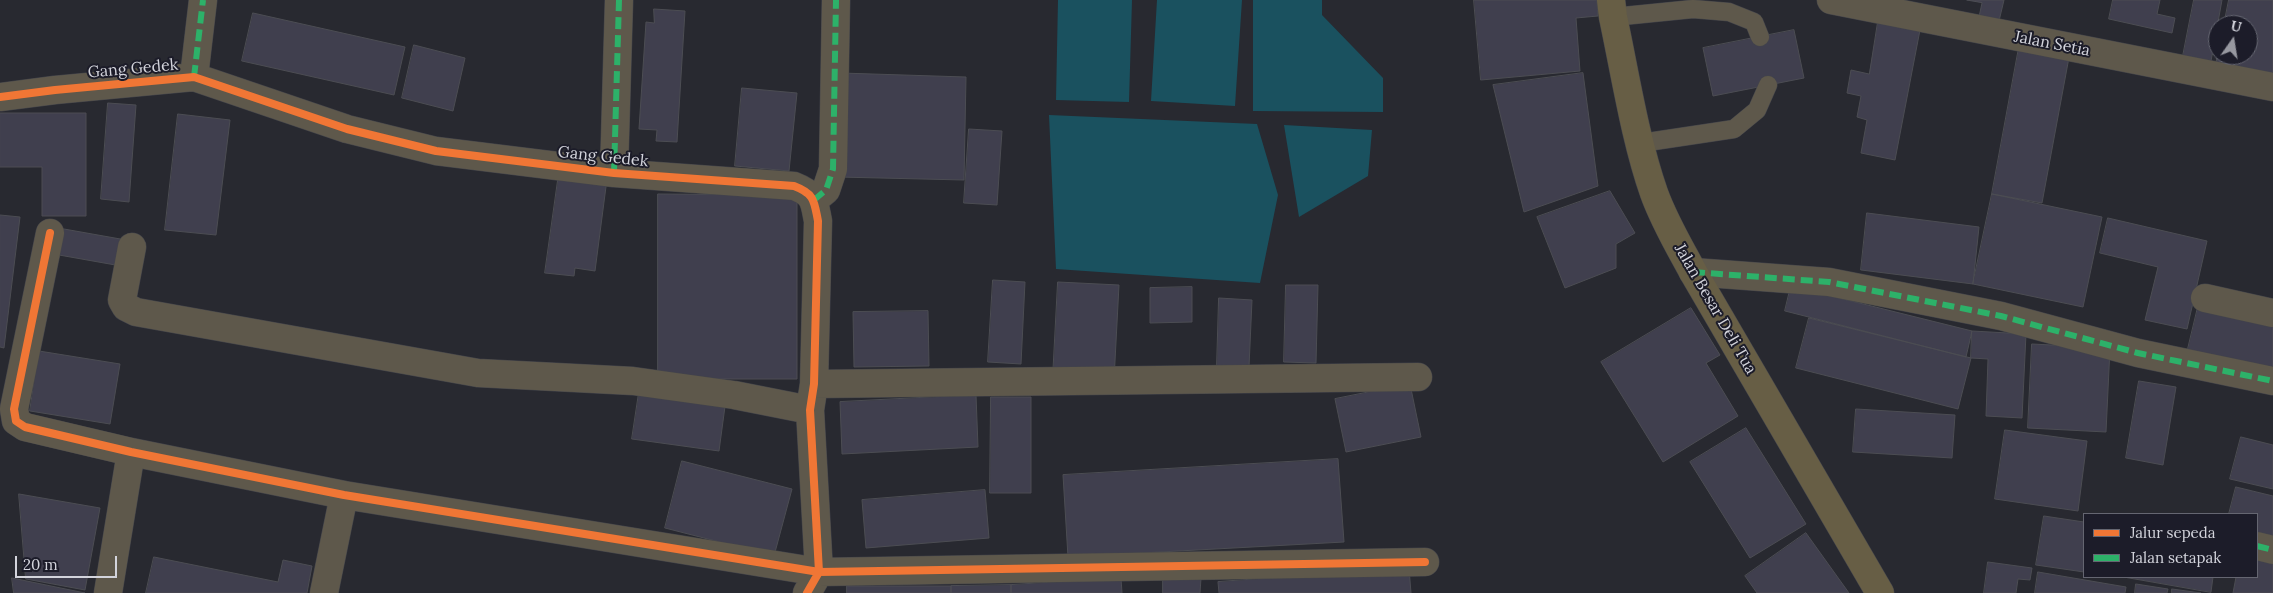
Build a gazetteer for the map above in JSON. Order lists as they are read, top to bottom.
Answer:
{
  "streets": {
    "main road": ["Jalan Besar Deli Tua"],
    "street": ["Jalan Setia", "Gang Gedek"]
  },
  "legend": ["Jalur sepeda", "Jalan setapak"],
  "scale_bar": "20 m",
  "north": "top"
}
